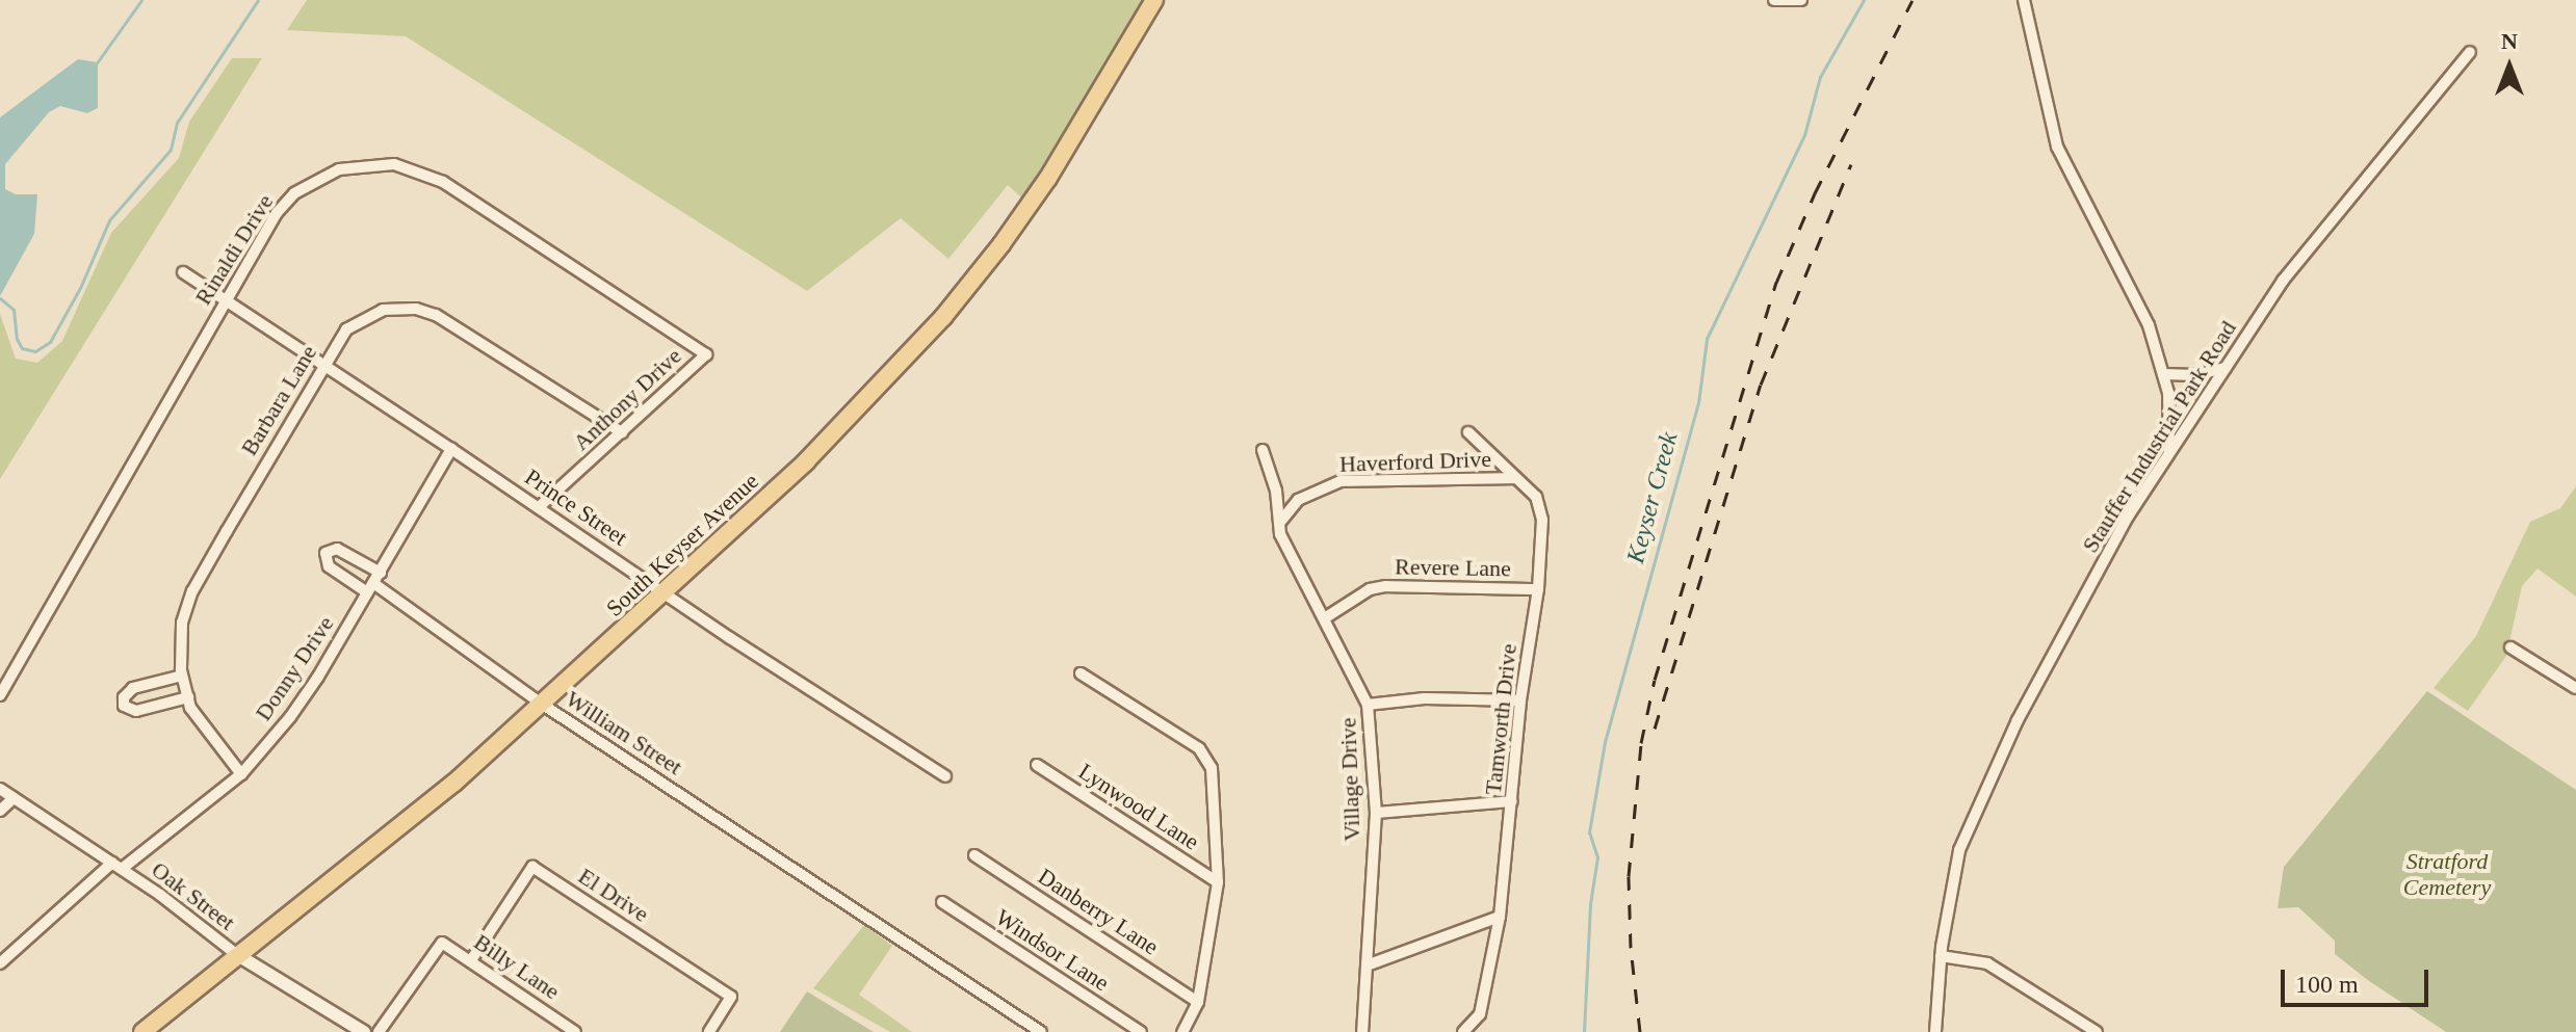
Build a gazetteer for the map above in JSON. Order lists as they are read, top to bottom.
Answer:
{
  "streets": {
    "main road": ["South Keyser Avenue"],
    "street": [
      "Rinaldi Drive",
      "Anthony Drive",
      "Barbara Lane",
      "Stauffer Industrial Park Road",
      "Haverford Drive",
      "Prince Street",
      "Revere Lane",
      "Donny Drive",
      "Tamworth Drive",
      "William Street",
      "Village Drive",
      "Lynwood Lane",
      "El Drive",
      "Oak Street",
      "Danberry Lane",
      "Windsor Lane",
      "Billy Lane"
    ]
  },
  "crossings": [
    ["Rinaldi Drive", "Anthony Drive"],
    ["Rinaldi Drive", "Prince Street"],
    ["Anthony Drive", "Barbara Lane"],
    ["Anthony Drive", "Prince Street"],
    ["Barbara Lane", "Prince Street"],
    ["Barbara Lane", "Donny Drive"],
    ["Haverford Drive", "Tamworth Drive"],
    ["Haverford Drive", "Village Drive"],
    ["Prince Street", "South Keyser Avenue"],
    ["Prince Street", "Donny Drive"],
    ["South Keyser Avenue", "William Street"],
    ["South Keyser Avenue", "Oak Street"],
    ["Revere Lane", "Tamworth Drive"],
    ["Revere Lane", "Village Drive"],
    ["Donny Drive", "William Street"],
    ["Donny Drive", "Oak Street"],
    ["El Drive", "Billy Lane"]
  ],
  "water": ["Keyser Creek"],
  "parks": ["Stratford Cemetery"],
  "scale_bar": "100 m",
  "north": "top"
}
